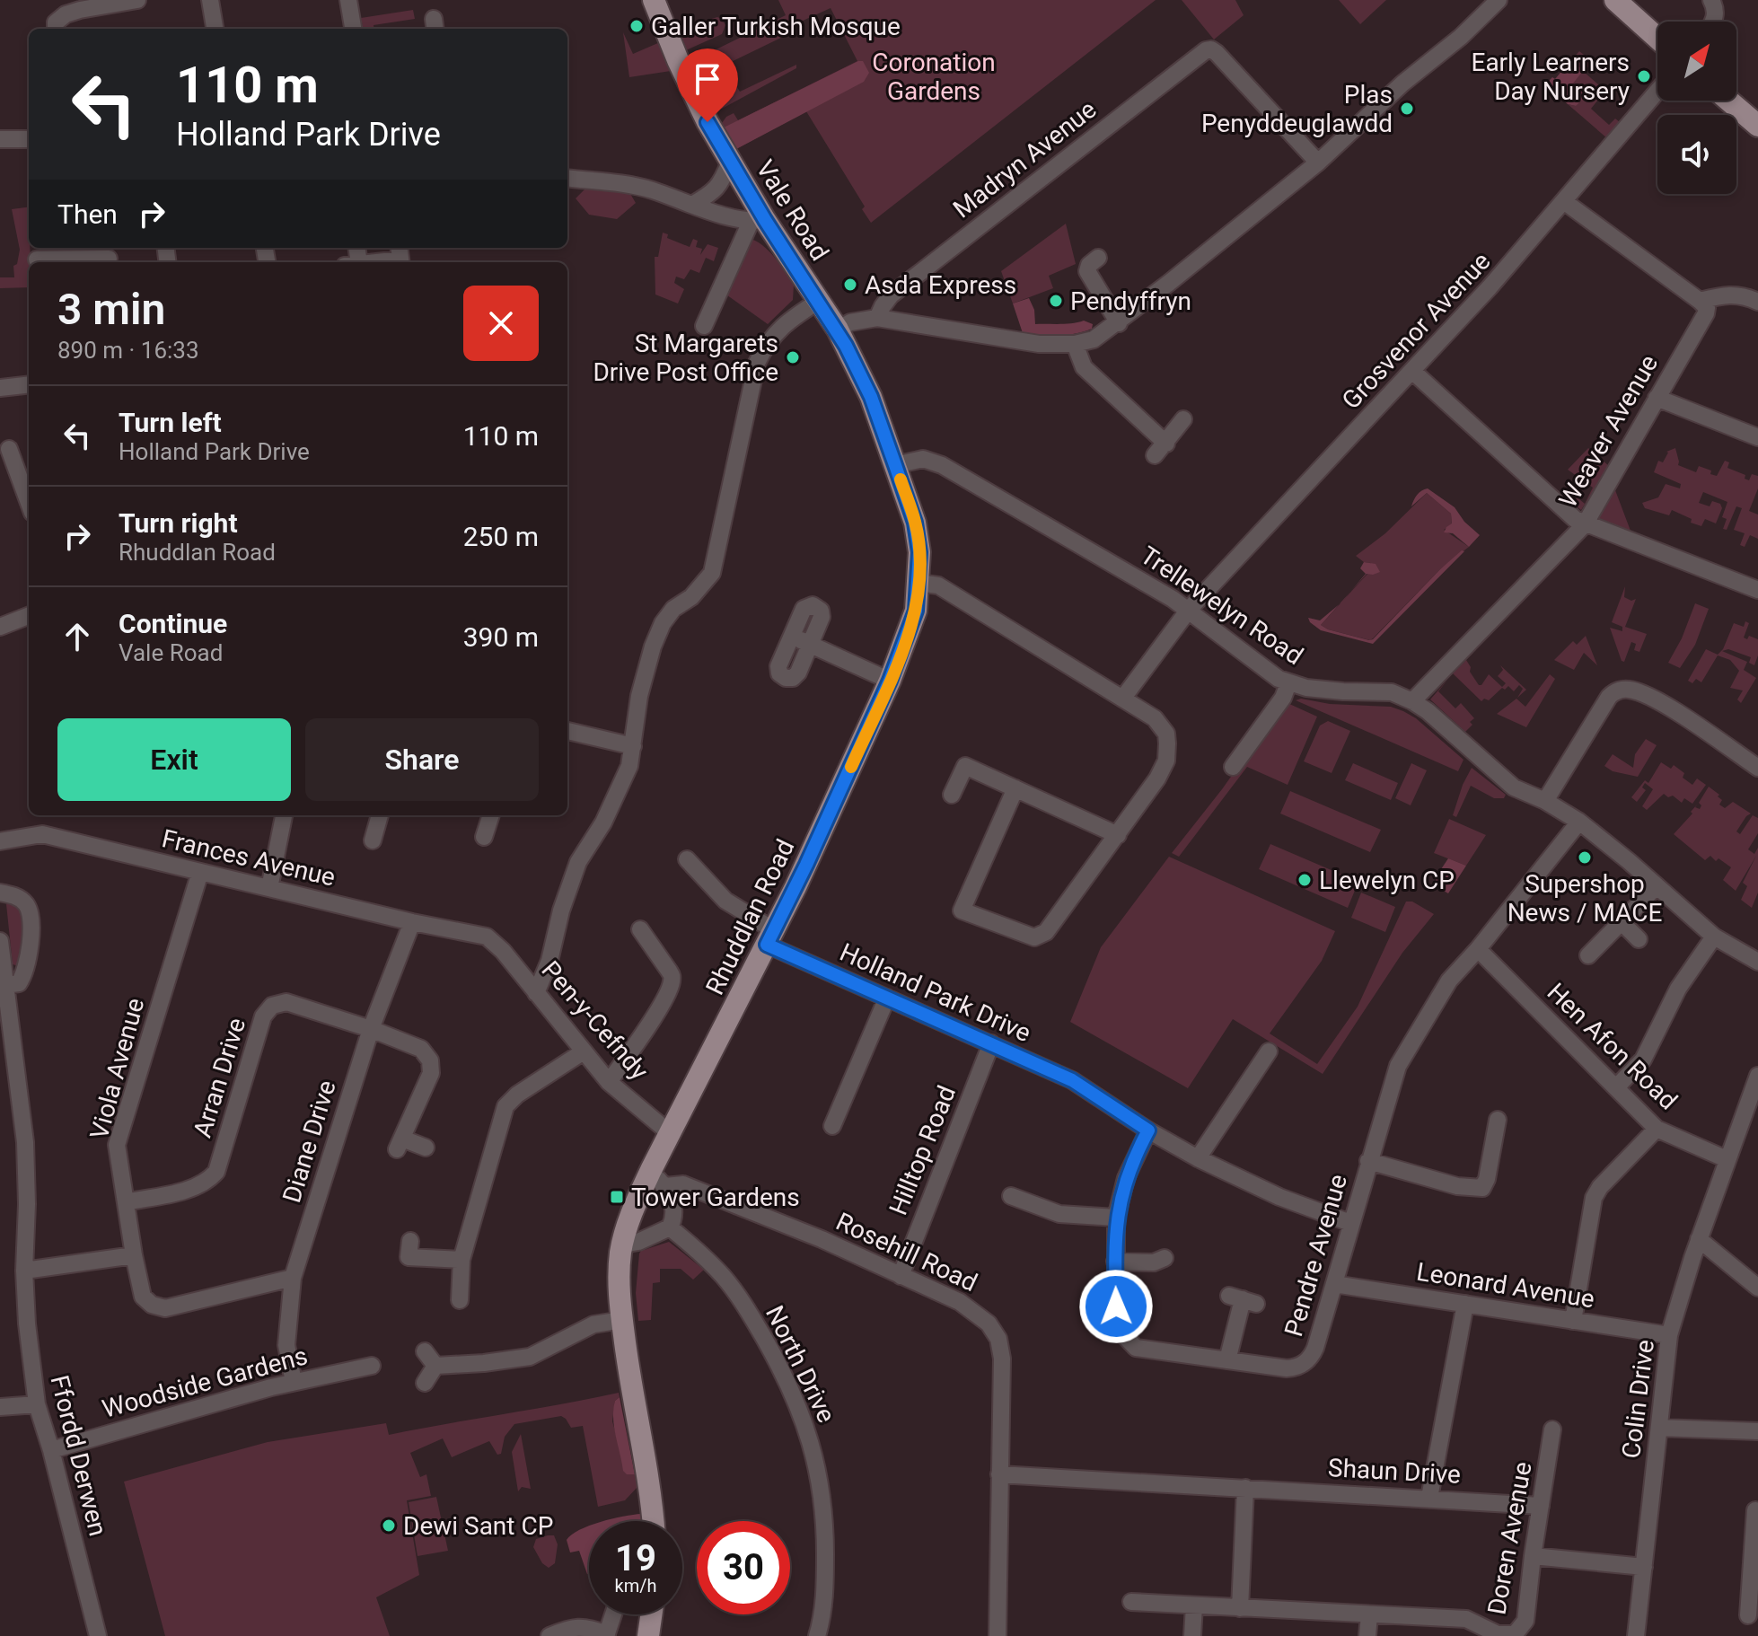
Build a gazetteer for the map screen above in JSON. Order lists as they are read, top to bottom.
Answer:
{
  "streets": {
    "main road": ["Vale Road", "Rhuddlan Road"],
    "street": [
      "Madryn Avenue",
      "Grosvenor Avenue",
      "Weaver Avenue",
      "Trellewelyn Road",
      "Frances Avenue",
      "Holland Park Drive",
      "Pen-y-Cefndy",
      "Hen Afon Road",
      "Viola Avenue",
      "Arran Drive",
      "Diane Drive",
      "Hilltop Road",
      "Rosehill Road",
      "Pendre Avenue",
      "Leonard Avenue",
      "North Drive",
      "Woodside Gardens",
      "Colin Drive",
      "Ffordd Derwen",
      "Shaun Drive",
      "Doren Avenue"
    ]
  },
  "crossings": [
    ["Vale Road", "Rhuddlan Road"],
    ["Grosvenor Avenue", "Trellewelyn Road"],
    ["Weaver Avenue", "Trellewelyn Road"],
    ["Trellewelyn Road", "Rhuddlan Road"],
    ["Trellewelyn Road", "Pendre Avenue"],
    ["Frances Avenue", "Pen-y-Cefndy"],
    ["Frances Avenue", "Viola Avenue"],
    ["Frances Avenue", "Diane Drive"],
    ["Rhuddlan Road", "Holland Park Drive"],
    ["Rhuddlan Road", "Pen-y-Cefndy"],
    ["Rhuddlan Road", "Rosehill Road"],
    ["Holland Park Drive", "Hilltop Road"],
    ["Holland Park Drive", "Pendre Avenue"],
    ["Hen Afon Road", "Pendre Avenue"],
    ["Viola Avenue", "Arran Drive"],
    ["Viola Avenue", "Diane Drive"],
    ["Arran Drive", "Diane Drive"],
    ["Diane Drive", "Woodside Gardens"],
    ["Hilltop Road", "Rosehill Road"],
    ["Rosehill Road", "Shaun Drive"],
    ["Pendre Avenue", "Leonard Avenue"],
    ["Leonard Avenue", "Colin Drive"],
    ["Woodside Gardens", "Ffordd Derwen"],
    ["Shaun Drive", "Doren Avenue"]
  ],
  "parks": ["Coronation Gardens"],
  "places": {
    "other": [
      "Galler Turkish Mosque",
      "Early Learners Day Nursery",
      "Plas Penyddeuglawdd",
      "Asda Express",
      "Pendyffryn",
      "St Margarets Drive Post Office",
      "Supershop News / MACE",
      "Llewelyn CP",
      "Dewi Sant CP"
    ],
    "transit": ["Tower Gardens"]
  },
  "north": "top right",
  "page": {
    "turn": ["110 m", "Holland Park Drive"],
    "then": "Then",
    "heading": ["3 min", "890 m · 16:33"],
    "list": [
      {
        "name": "Turn left",
        "note": "Holland Park Drive",
        "value": "110 m"
      },
      {
        "name": "Turn right",
        "note": "Rhuddlan Road",
        "value": "250 m"
      },
      {
        "name": "Continue",
        "note": "Vale Road",
        "value": "390 m"
      }
    ],
    "buttons": ["Exit", "Share"],
    "speed": "19 km/h",
    "limit": "30"
  }
}
